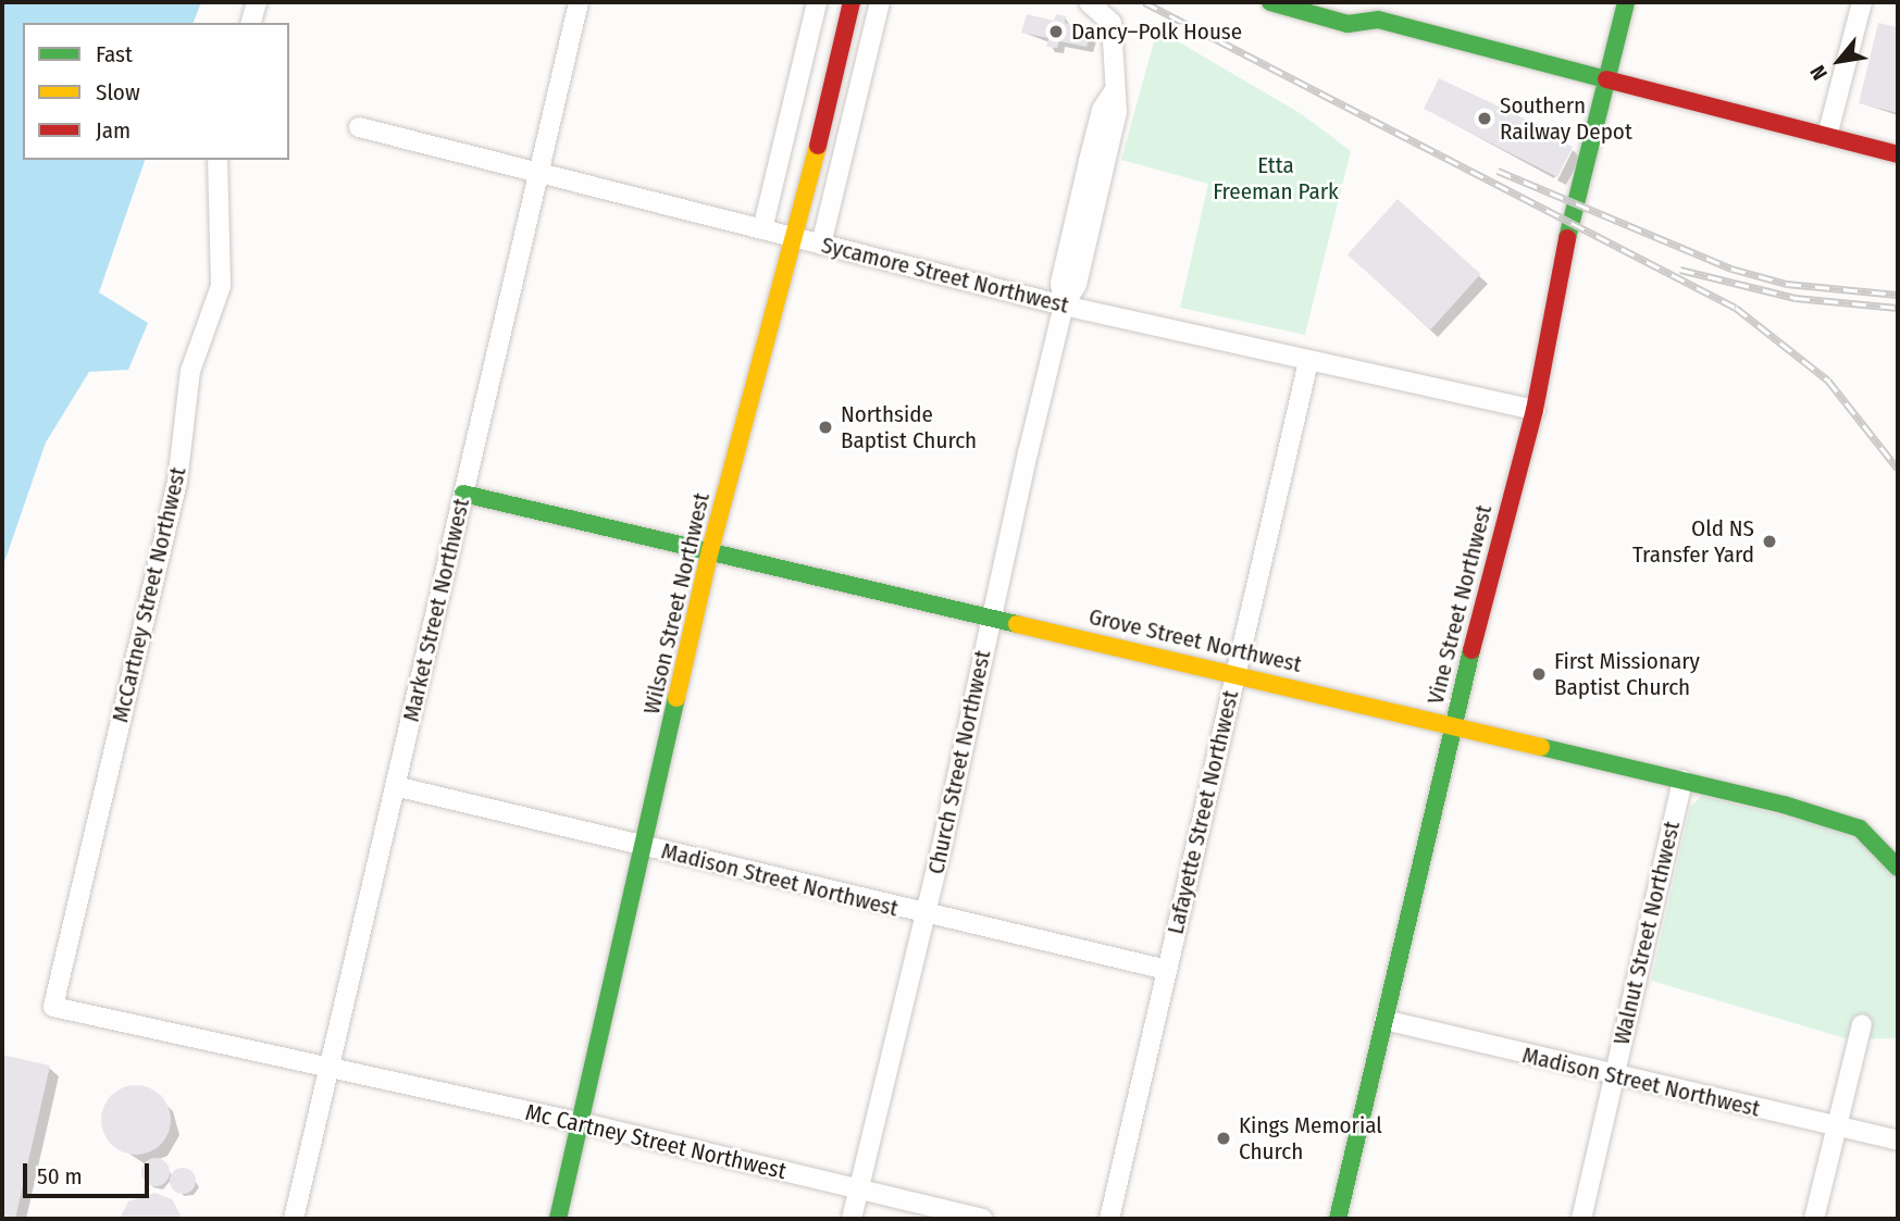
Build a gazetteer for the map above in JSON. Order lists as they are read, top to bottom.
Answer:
{
  "streets": {
    "main road": ["Wilson Street Northwest", "Vine Street Northwest", "Grove Street Northwest"],
    "street": [
      "Sycamore Street Northwest",
      "McCartney Street Northwest",
      "Market Street Northwest",
      "Church Street Northwest",
      "Lafayette Street Northwest",
      "Madison Street Northwest",
      "Walnut Street Northwest",
      "Mc Cartney Street Northwest"
    ]
  },
  "crossings": [
    ["Sycamore Street Northwest", "Wilson Street Northwest"],
    ["Sycamore Street Northwest", "Vine Street Northwest"],
    ["Sycamore Street Northwest", "Market Street Northwest"],
    ["Sycamore Street Northwest", "Church Street Northwest"],
    ["Sycamore Street Northwest", "Lafayette Street Northwest"],
    ["McCartney Street Northwest", "Mc Cartney Street Northwest"],
    ["Wilson Street Northwest", "Grove Street Northwest"],
    ["Wilson Street Northwest", "Madison Street Northwest"],
    ["Wilson Street Northwest", "Mc Cartney Street Northwest"],
    ["Vine Street Northwest", "Grove Street Northwest"],
    ["Vine Street Northwest", "Madison Street Northwest"],
    ["Market Street Northwest", "Grove Street Northwest"],
    ["Market Street Northwest", "Madison Street Northwest"],
    ["Market Street Northwest", "Mc Cartney Street Northwest"],
    ["Grove Street Northwest", "Church Street Northwest"],
    ["Grove Street Northwest", "Lafayette Street Northwest"],
    ["Grove Street Northwest", "Walnut Street Northwest"],
    ["Church Street Northwest", "Madison Street Northwest"],
    ["Church Street Northwest", "Mc Cartney Street Northwest"],
    ["Lafayette Street Northwest", "Madison Street Northwest"],
    ["Madison Street Northwest", "Walnut Street Northwest"]
  ],
  "parks": ["Etta Freeman Park"],
  "places": [
    "Dancy–Polk House",
    "Southern Railway Depot",
    "Northside Baptist Church",
    "Old NS Transfer Yard",
    "First Missionary Baptist Church",
    "Kings Memorial Church"
  ],
  "legend": ["Fast", "Slow", "Jam"],
  "scale_bar": "50 m",
  "north": "bottom left"
}
